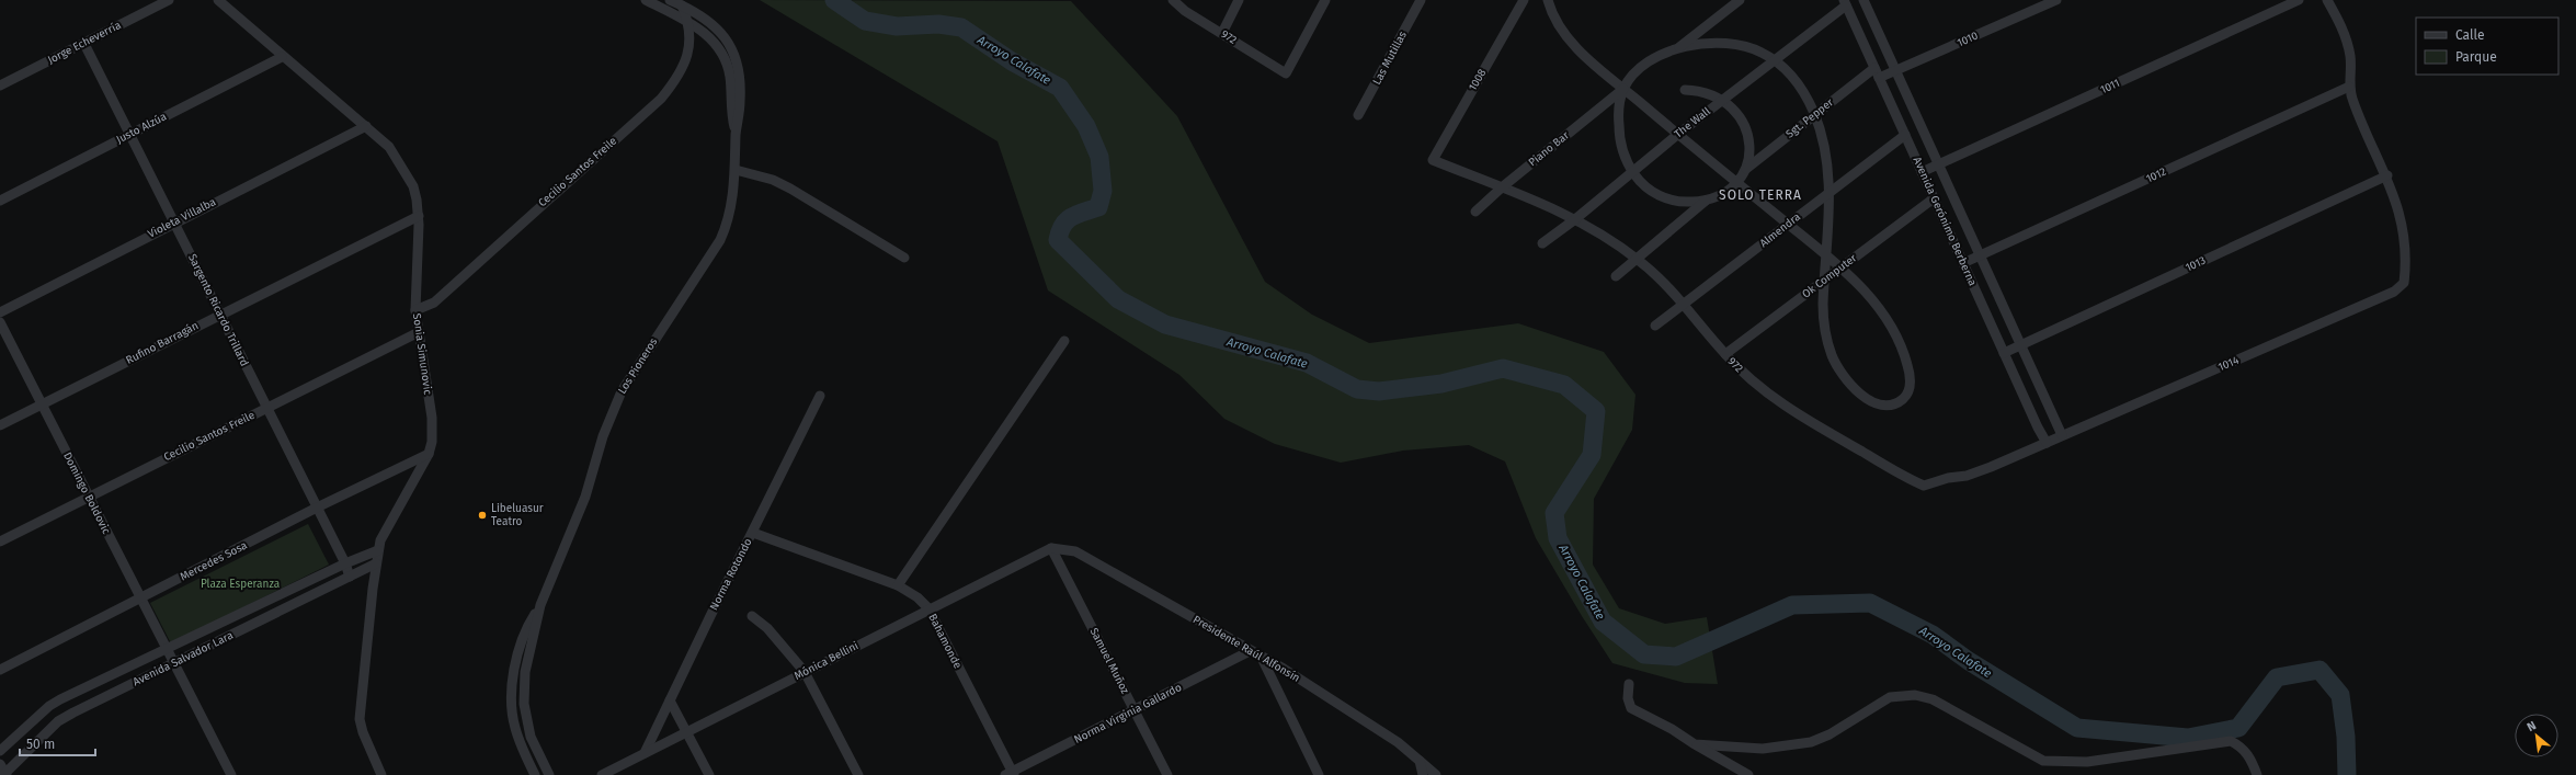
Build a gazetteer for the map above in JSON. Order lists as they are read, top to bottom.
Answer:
{
  "streets": {
    "street": [
      "972",
      "1010",
      "Jorge Echeverría",
      "Las Mutillas",
      "1008",
      "1011",
      "Sgt. Pepper",
      "The Wall",
      "Justo Alzúa",
      "Piano Bar",
      "Cecilio Santos Freile",
      "1012",
      "Violeta Villalba",
      "Avenida Gerónimo Berberna",
      "Almendra",
      "1013",
      "Ok Computer",
      "Sargento Ricardo Trillard",
      "Rufino Barragán",
      "Sonia Simunovic",
      "1014",
      "Los Pioneros",
      "Domingo Boldovic",
      "Mercedes Sosa",
      "Norma Rotondo",
      "Bahamonde",
      "Presidente Raúl Alfonsín",
      "Avenida Salvador Lara",
      "Mónica Bellini",
      "Samuel Muñoz",
      "Norma Virginia Gallardo"
    ]
  },
  "crossings": [
    ["972", "1008"],
    ["972", "The Wall"],
    ["972", "Piano Bar"],
    ["972", "Avenida Gerónimo Berberna"],
    ["972", "Almendra"],
    ["972", "Ok Computer"],
    ["972", "1014"],
    ["1010", "Avenida Gerónimo Berberna"],
    ["Jorge Echeverría", "Sargento Ricardo Trillard"],
    ["1011", "Avenida Gerónimo Berberna"],
    ["Sgt. Pepper", "Avenida Gerónimo Berberna"],
    ["The Wall", "Avenida Gerónimo Berberna"],
    ["Justo Alzúa", "Sargento Ricardo Trillard"],
    ["Justo Alzúa", "Sonia Simunovic"],
    ["Cecilio Santos Freile", "Sargento Ricardo Trillard"],
    ["Cecilio Santos Freile", "Sonia Simunovic"],
    ["Cecilio Santos Freile", "Los Pioneros"],
    ["Cecilio Santos Freile", "Domingo Boldovic"],
    ["1012", "Avenida Gerónimo Berberna"],
    ["Violeta Villalba", "Sargento Ricardo Trillard"],
    ["Violeta Villalba", "Sonia Simunovic"],
    ["Avenida Gerónimo Berberna", "Almendra"],
    ["Avenida Gerónimo Berberna", "1013"],
    ["Avenida Gerónimo Berberna", "Ok Computer"],
    ["Avenida Gerónimo Berberna", "1014"],
    ["1013", "1014"],
    ["Sargento Ricardo Trillard", "Rufino Barragán"],
    ["Sargento Ricardo Trillard", "Mercedes Sosa"],
    ["Sargento Ricardo Trillard", "Avenida Salvador Lara"],
    ["Rufino Barragán", "Sonia Simunovic"],
    ["Rufino Barragán", "Domingo Boldovic"],
    ["Sonia Simunovic", "Mercedes Sosa"],
    ["Sonia Simunovic", "Avenida Salvador Lara"],
    ["Domingo Boldovic", "Mercedes Sosa"],
    ["Domingo Boldovic", "Avenida Salvador Lara"],
    ["Norma Rotondo", "Bahamonde"],
    ["Norma Rotondo", "Mónica Bellini"],
    ["Bahamonde", "Mónica Bellini"],
    ["Bahamonde", "Norma Virginia Gallardo"],
    ["Presidente Raúl Alfonsín", "Mónica Bellini"],
    ["Presidente Raúl Alfonsín", "Samuel Muñoz"],
    ["Presidente Raúl Alfonsín", "Norma Virginia Gallardo"],
    ["Mónica Bellini", "Samuel Muñoz"],
    ["Samuel Muñoz", "Norma Virginia Gallardo"]
  ],
  "districts": ["SOLO TERRA"],
  "water": ["Arroyo Calafate"],
  "parks": ["Plaza Esperanza"],
  "places": ["Libeluasur Teatro"],
  "legend": ["Calle", "Parque"],
  "scale_bar": "50 m",
  "north": "top left"
}
